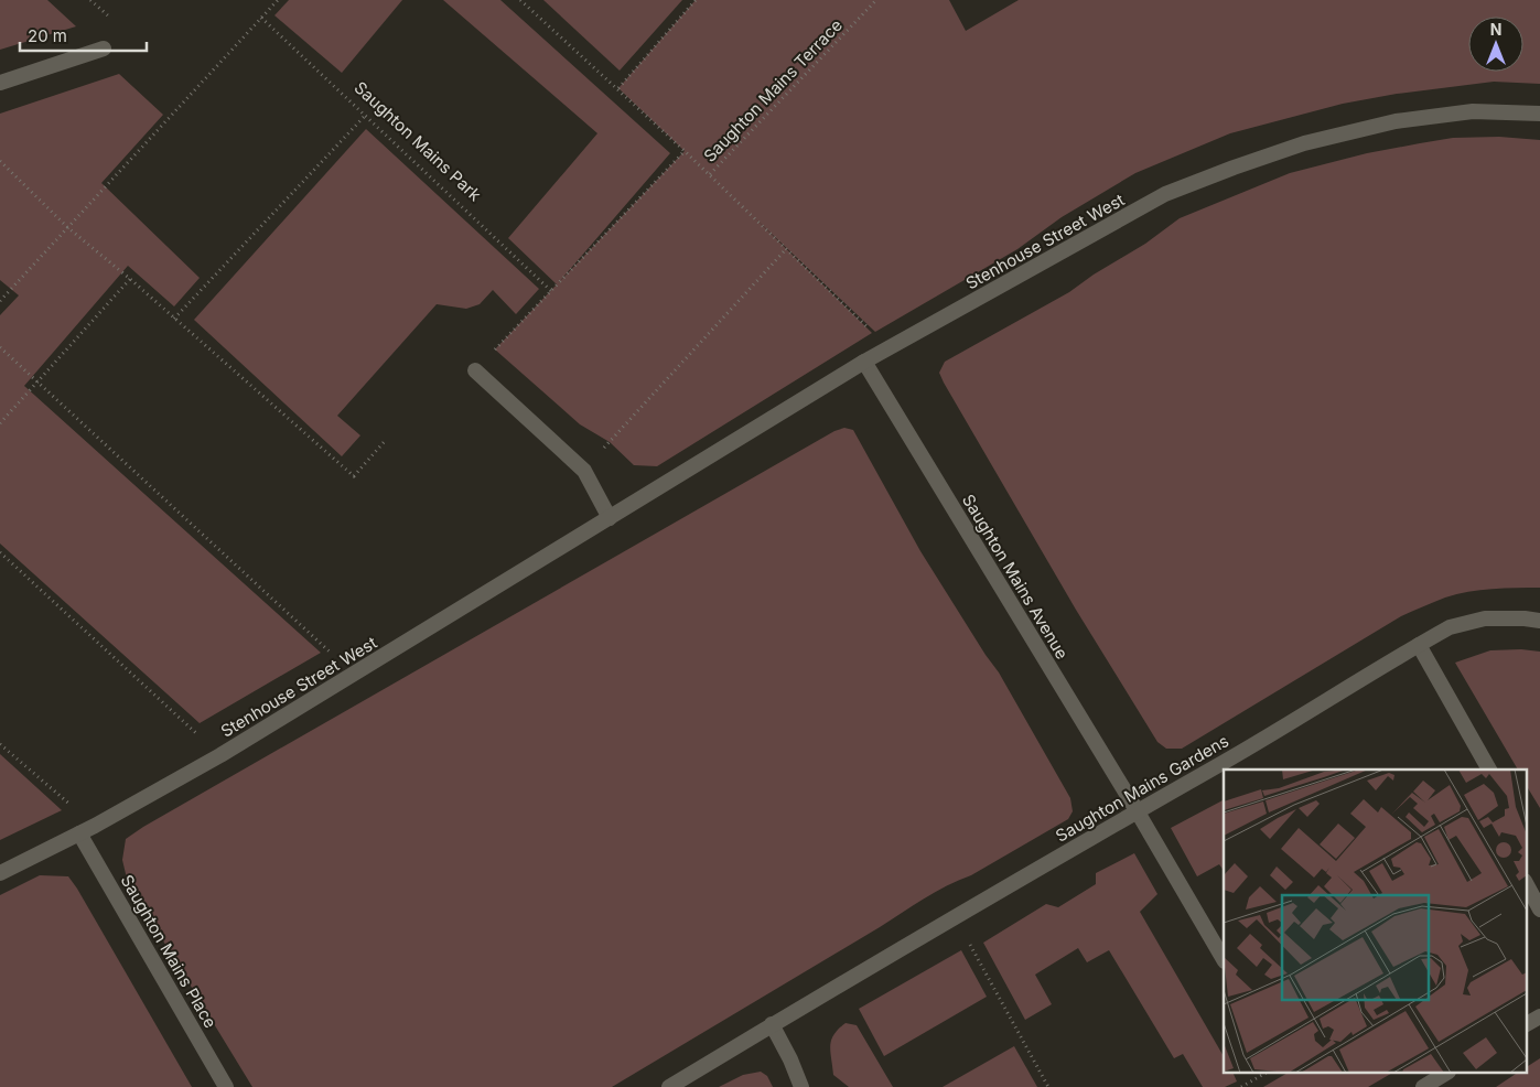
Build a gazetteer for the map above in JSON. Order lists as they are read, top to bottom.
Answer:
{
  "streets": {
    "street": [
      "Stenhouse Street West",
      "Saughton Mains Avenue",
      "Saughton Mains Gardens",
      "Saughton Mains Place"
    ],
    "path": ["Saughton Mains Terrace", "Saughton Mains Park"]
  },
  "crossings": [
    ["Stenhouse Street West", "Saughton Mains Avenue"],
    ["Stenhouse Street West", "Saughton Mains Place"],
    ["Saughton Mains Avenue", "Saughton Mains Gardens"]
  ],
  "scale_bar": "20 m",
  "north": "top"
}
